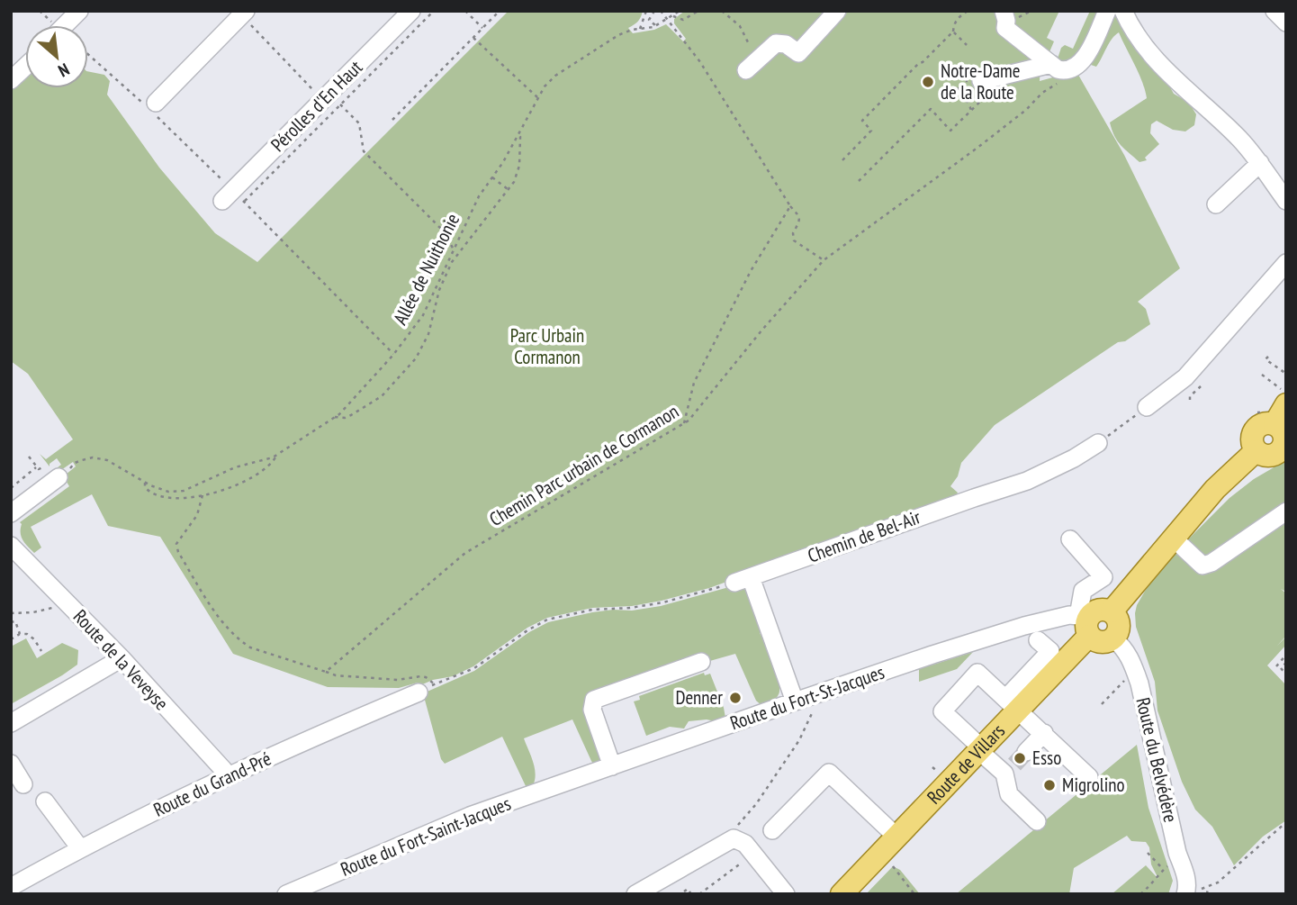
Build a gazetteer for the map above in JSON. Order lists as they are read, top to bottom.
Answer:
{
  "streets": {
    "main road": ["Route de Villars"],
    "street": [
      "Pérolles d'En Haut",
      "Chemin de Bel-Air",
      "Route de la Veveyse",
      "Route du Fort-St-Jacques",
      "Route du Belvédère",
      "Route du Grand-Pré",
      "Route du Fort-Saint-Jacques"
    ],
    "path": ["Allée de Nuithonie", "Chemin Parc urbain de Cormanon"]
  },
  "crossings": [
    ["Route de la Veveyse", "Route du Grand-Pré"],
    ["Route du Fort-St-Jacques", "Route du Belvédère"],
    ["Route du Fort-St-Jacques", "Route de Villars"],
    ["Route du Fort-St-Jacques", "Route du Fort-Saint-Jacques"],
    ["Route du Belvédère", "Route de Villars"]
  ],
  "parks": ["Parc Urbain Cormanon"],
  "places": [
    "Notre-Dame de la Route",
    "Denner",
    "Esso",
    "Migrolino"
  ],
  "north": "bottom right"
}
